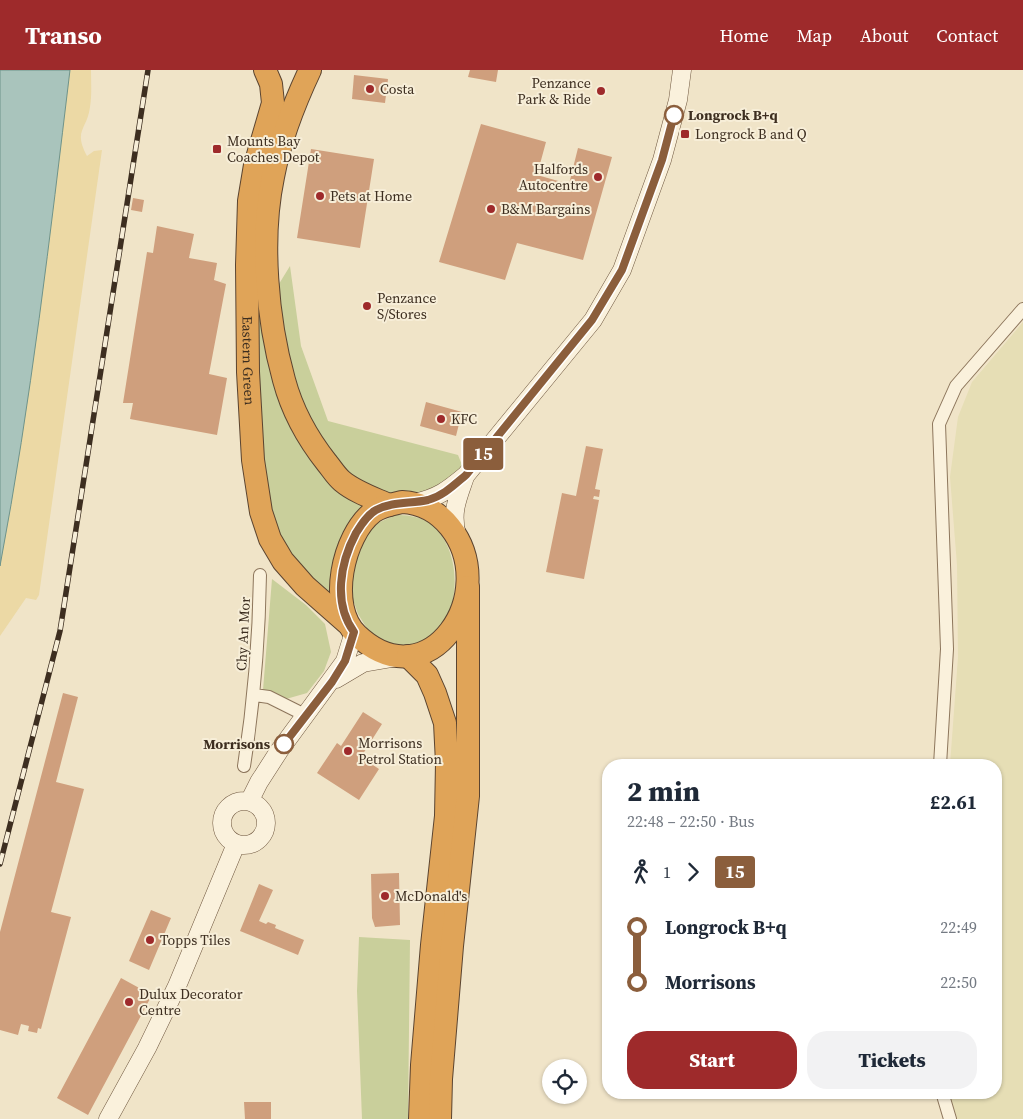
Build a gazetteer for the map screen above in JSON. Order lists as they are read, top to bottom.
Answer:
{
  "streets": {
    "highway": ["Eastern Green"],
    "street": ["Chy An Mor"]
  },
  "places": {
    "other": [
      "Costa",
      "Penzance Park & Ride",
      "Longrock B+q",
      "Halfords Autocentre",
      "Pets at Home",
      "B&M Bargains",
      "Penzance S/Stores",
      "KFC",
      "Morrisons",
      "Morrisons Petrol Station",
      "McDonald's",
      "Topps Tiles",
      "Dulux Decorator Centre"
    ],
    "transit": ["Longrock B and Q", "Mounts Bay Coaches Depot"]
  },
  "lines": ["bus line 15"],
  "page": {
    "header": "Transo",
    "nav": [
      "Home",
      "Map",
      "About",
      "Contact"
    ],
    "on_map": "15",
    "heading": ["2 min", "22:48 – 22:50 · Bus", "£2.61"],
    "legs": ["1", "15"],
    "list": [
      {
        "name": "Longrock B+q",
        "value": "22:49"
      },
      {
        "name": "Morrisons",
        "value": "22:50"
      }
    ],
    "buttons": ["Start", "Tickets"]
  }
}
